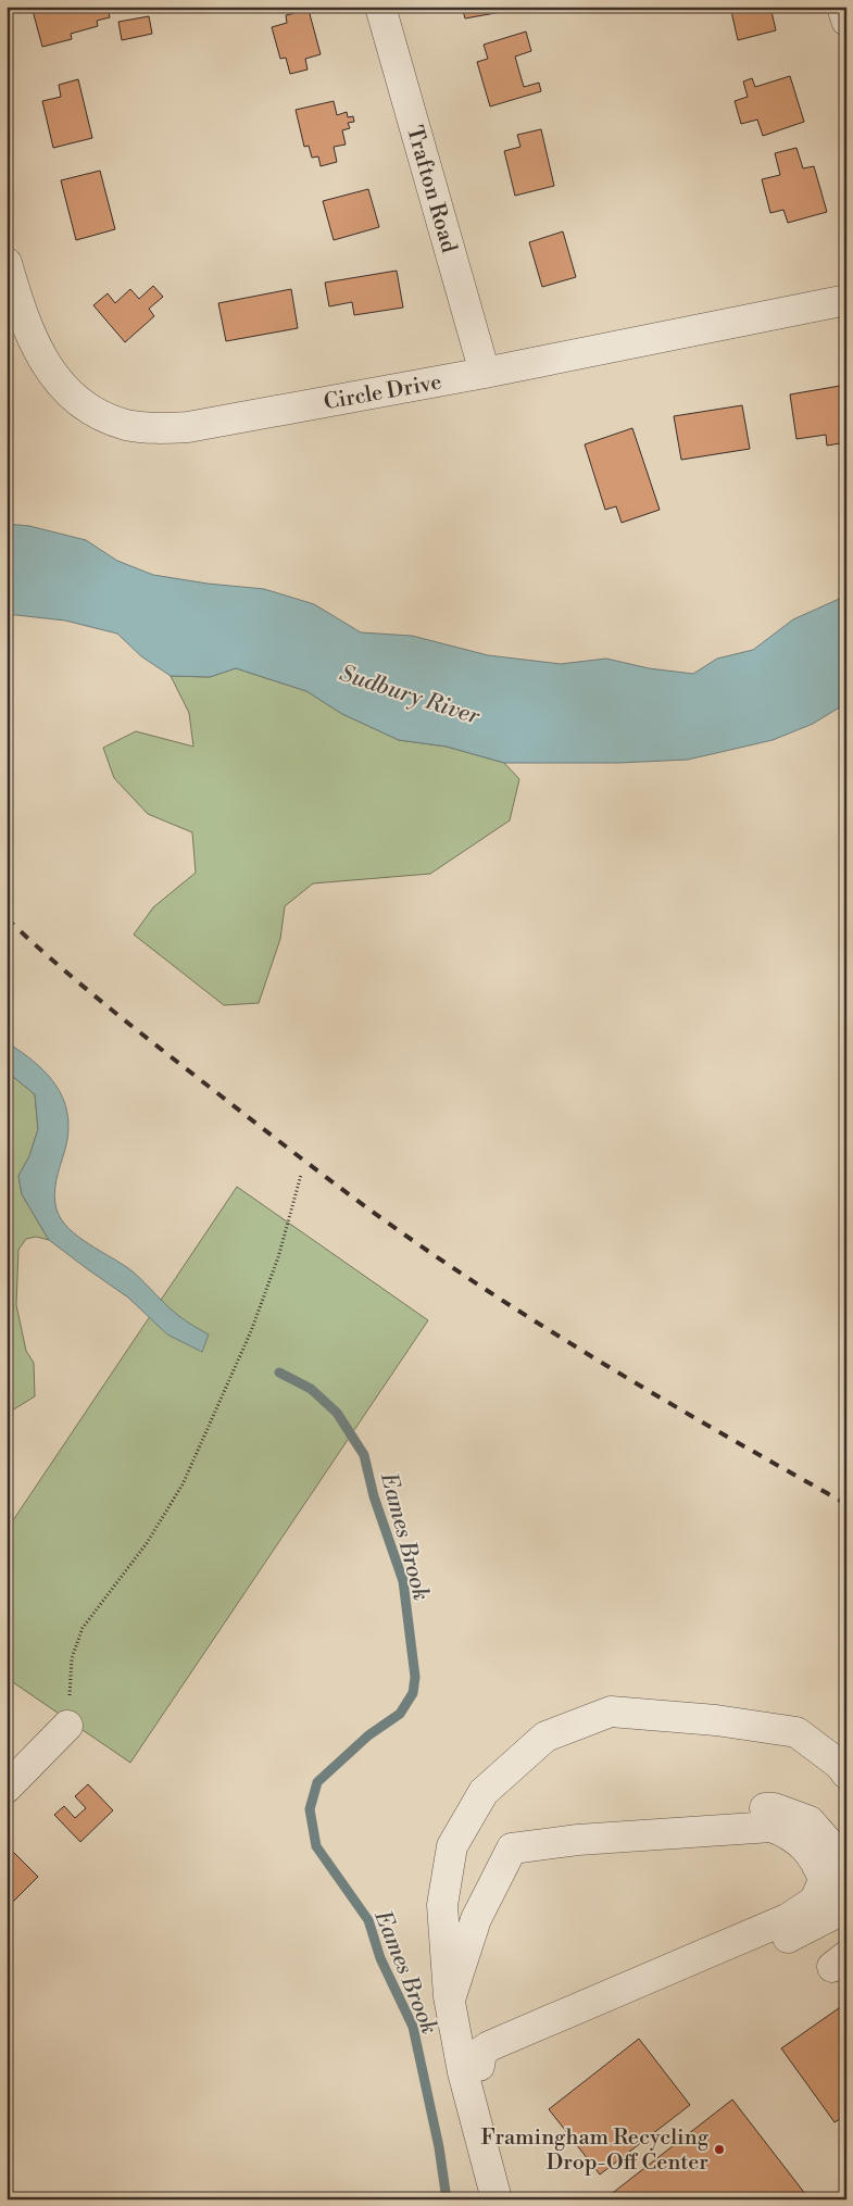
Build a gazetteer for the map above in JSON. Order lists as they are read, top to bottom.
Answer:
{
  "streets": {
    "street": ["Trafton Road", "Circle Drive"]
  },
  "crossings": [
    ["Trafton Road", "Circle Drive"]
  ],
  "water": ["Sudbury River", "Eames Brook"],
  "places": ["Framingham Recycling Drop-Off Center"]
}
